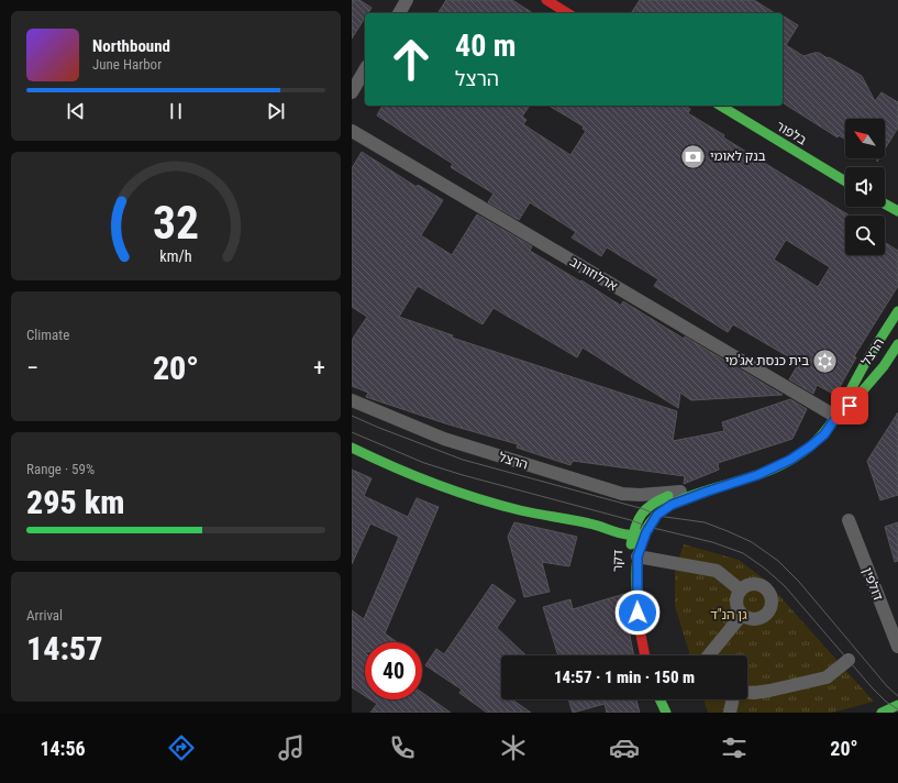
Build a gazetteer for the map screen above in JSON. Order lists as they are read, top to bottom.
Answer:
{
  "streets": {
    "street": [
      "בלפור",
      "ארלוזורוב",
      "הרצל",
      "דקר",
      "דולפין"
    ]
  },
  "crossings": [
    ["ארלוזורוב", "הרצל"],
    ["הרצל", "דקר"]
  ],
  "parks": ["גן הנ\"ד"],
  "places": {
    "bank": ["בנק לאומי"],
    "synagogue": ["בית כנסת אג'מי"]
  },
  "north": "top left",
  "page": {
    "turn": ["40 m", "הרצל"],
    "song": ["Northbound", "June Harbor"],
    "tile": [
      "Climate",
      ["Range · 59%", "295 km"],
      ["Arrival", "14:57"]
    ],
    "heat": ["−", "20°", "+"],
    "limit": "40",
    "trip": "14:57 · 1 min · 150 m",
    "tabs": ["14:56", "20°"],
    "gauge": ["32", "km/h"]
  }
}
